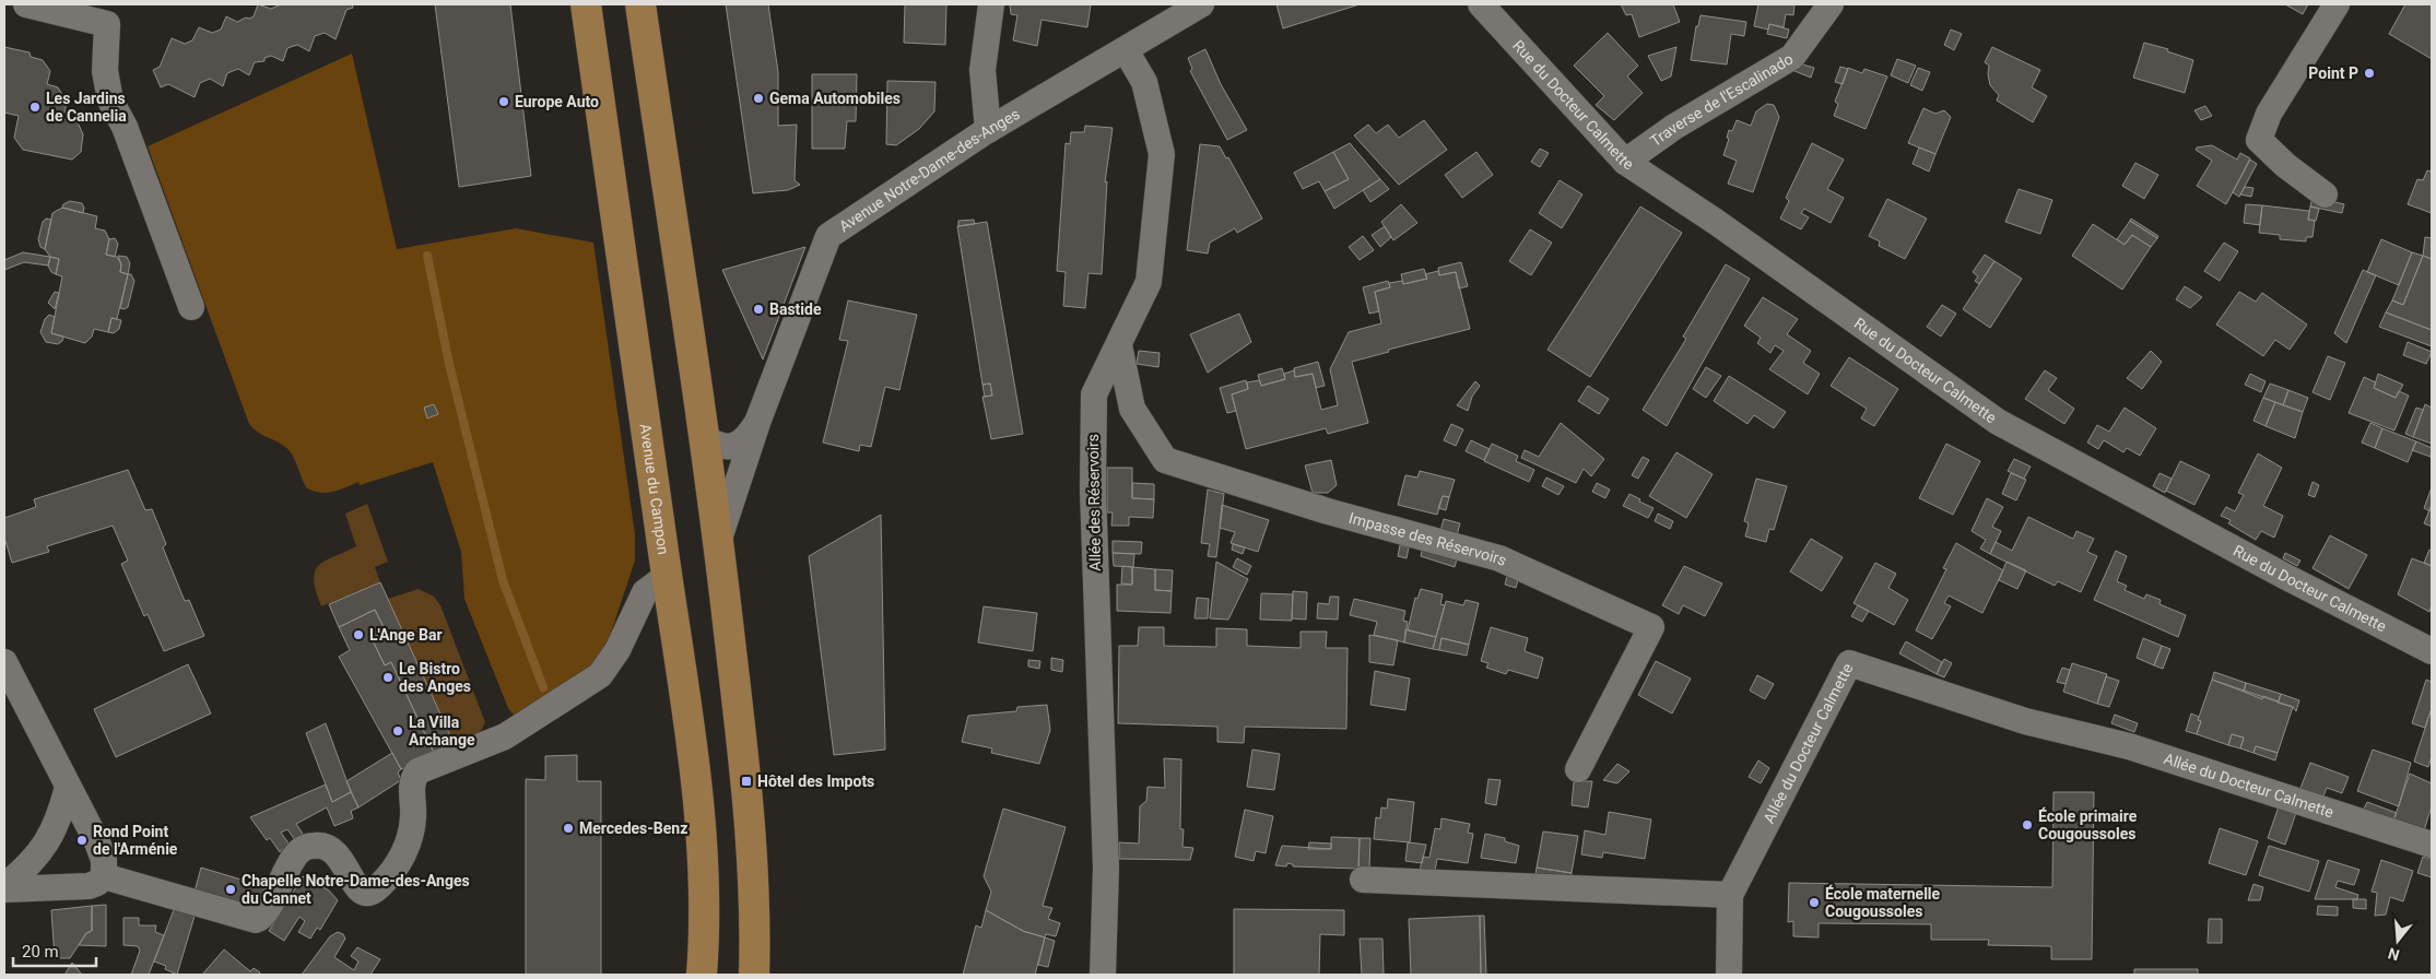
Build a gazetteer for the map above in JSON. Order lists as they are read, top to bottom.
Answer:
{
  "streets": {
    "main road": ["Avenue du Campon"],
    "street": [
      "Traverse de l'Escalinado",
      "Rue du Docteur Calmette",
      "Avenue Notre-Dame-des-Anges",
      "Allée des Réservoirs",
      "Impasse des Réservoirs",
      "Allée du Docteur Calmette"
    ]
  },
  "crossings": [
    ["Traverse de l'Escalinado", "Rue du Docteur Calmette"],
    ["Avenue Notre-Dame-des-Anges", "Allée des Réservoirs"],
    ["Allée des Réservoirs", "Impasse des Réservoirs"]
  ],
  "places": {
    "other": [
      "Point P",
      "Gema Automobiles",
      "Europe Auto",
      "Les Jardins de Cannelia",
      "Bastide",
      "L'Ange Bar",
      "Le Bistro des Anges",
      "La Villa Archange",
      "École primaire Cougoussoles",
      "Mercedes-Benz",
      "Rond Point de l'Arménie",
      "Chapelle Notre-Dame-des-Anges du Cannet",
      "École maternelle Cougoussoles"
    ],
    "transit": ["Hôtel des Impots"]
  },
  "scale_bar": "20 m",
  "north": "bottom"
}
